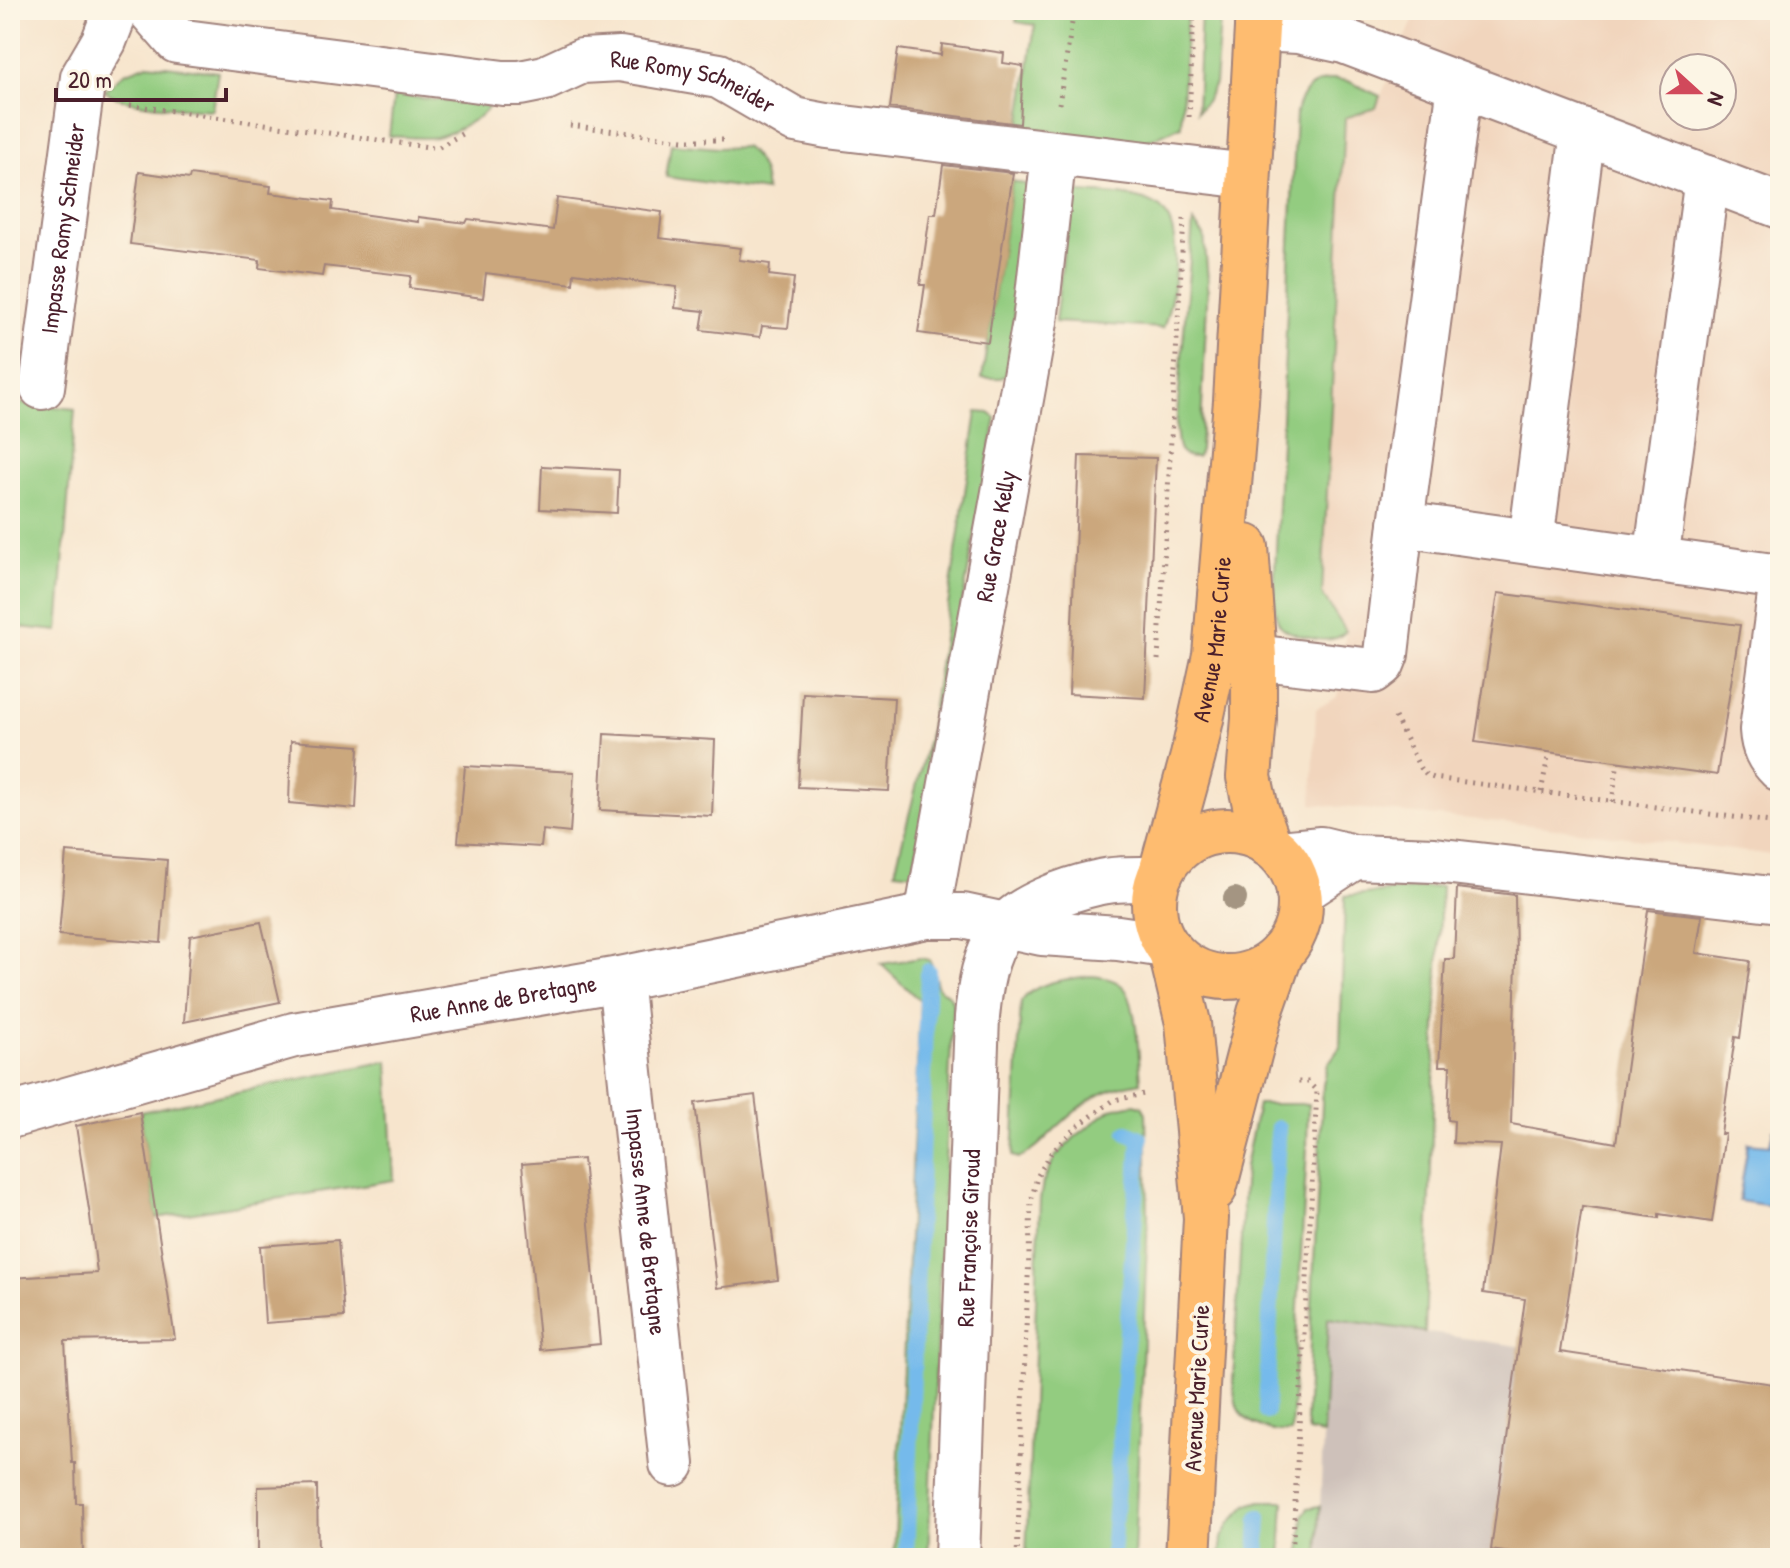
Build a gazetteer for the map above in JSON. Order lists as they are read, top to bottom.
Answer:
{
  "streets": {
    "main road": ["Avenue Marie Curie"],
    "street": [
      "Rue Romy Schneider",
      "Impasse Romy Schneider",
      "Rue Grace Kelly",
      "Rue Anne de Bretagne",
      "Impasse Anne de Bretagne",
      "Rue Françoise Giroud"
    ]
  },
  "crossings": [
    ["Rue Romy Schneider", "Rue Grace Kelly"],
    ["Rue Romy Schneider", "Avenue Marie Curie"],
    ["Rue Grace Kelly", "Rue Anne de Bretagne"],
    ["Avenue Marie Curie", "Rue Anne de Bretagne"],
    ["Rue Anne de Bretagne", "Impasse Anne de Bretagne"],
    ["Rue Anne de Bretagne", "Rue Françoise Giroud"]
  ],
  "scale_bar": "20 m",
  "north": "right"
}
